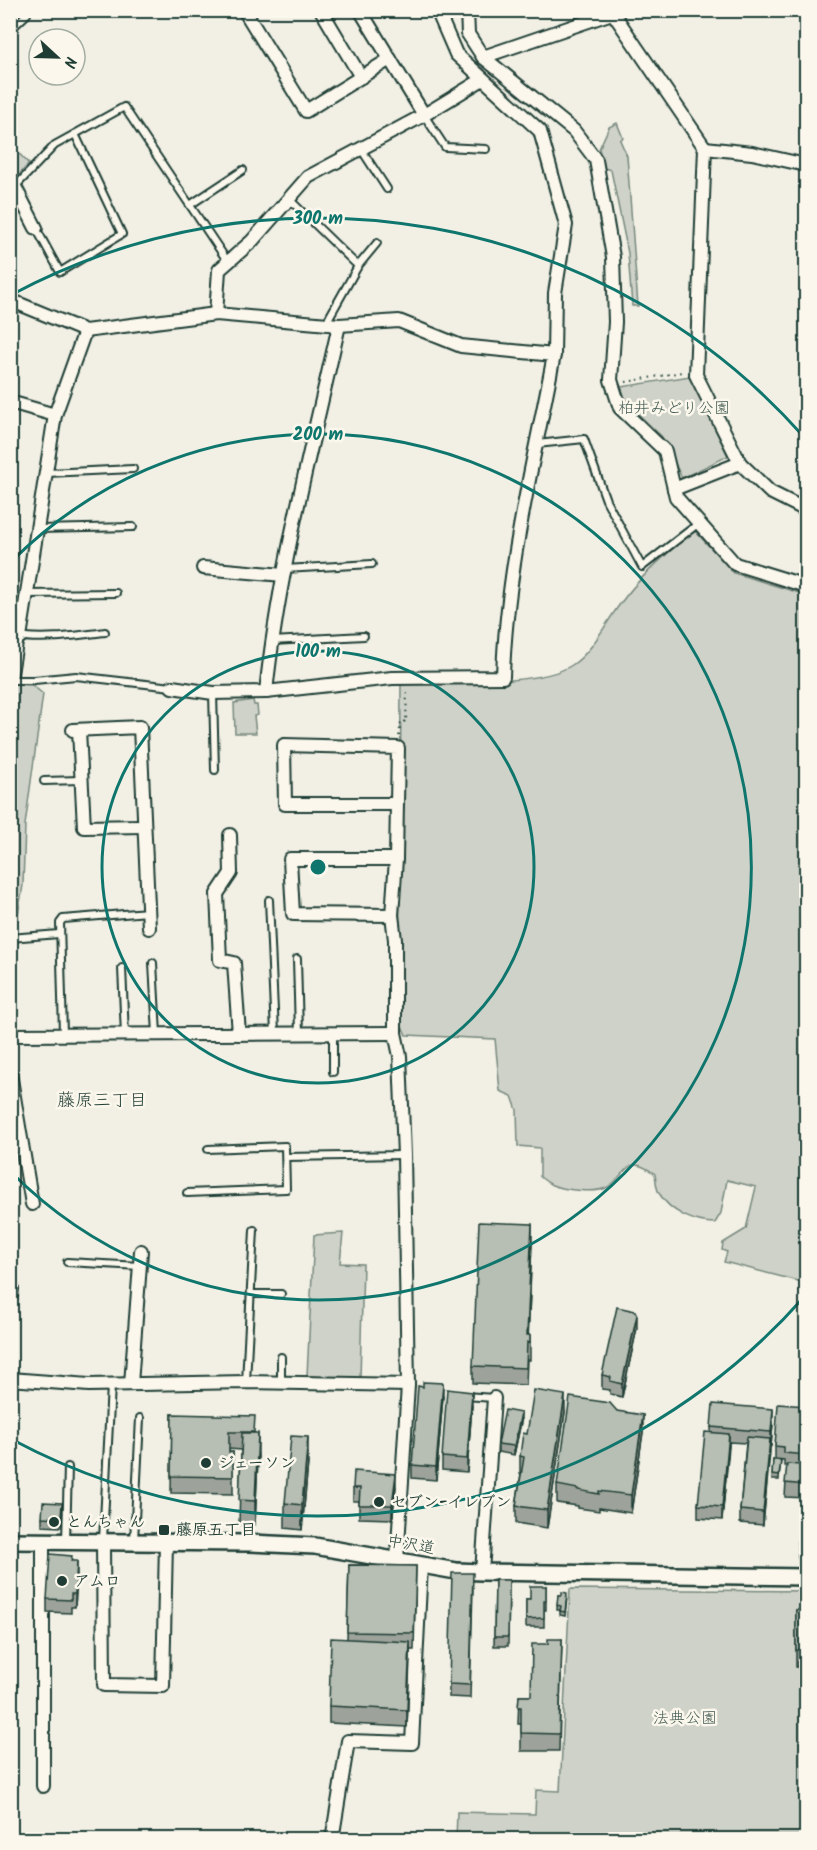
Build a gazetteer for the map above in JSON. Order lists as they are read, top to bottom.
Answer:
{
  "streets": {
    "street": ["中沢道"]
  },
  "districts": ["藤原三丁目"],
  "parks": ["柏井みどり公園", "法典公園"],
  "places": {
    "other": [
      "ジェーソン",
      "セブン-イレブン",
      "とんちゃん",
      "アムロ"
    ],
    "transit": ["藤原五丁目"]
  },
  "north": "right",
  "rings": ["300 m", "200 m", "100 m"]
}
